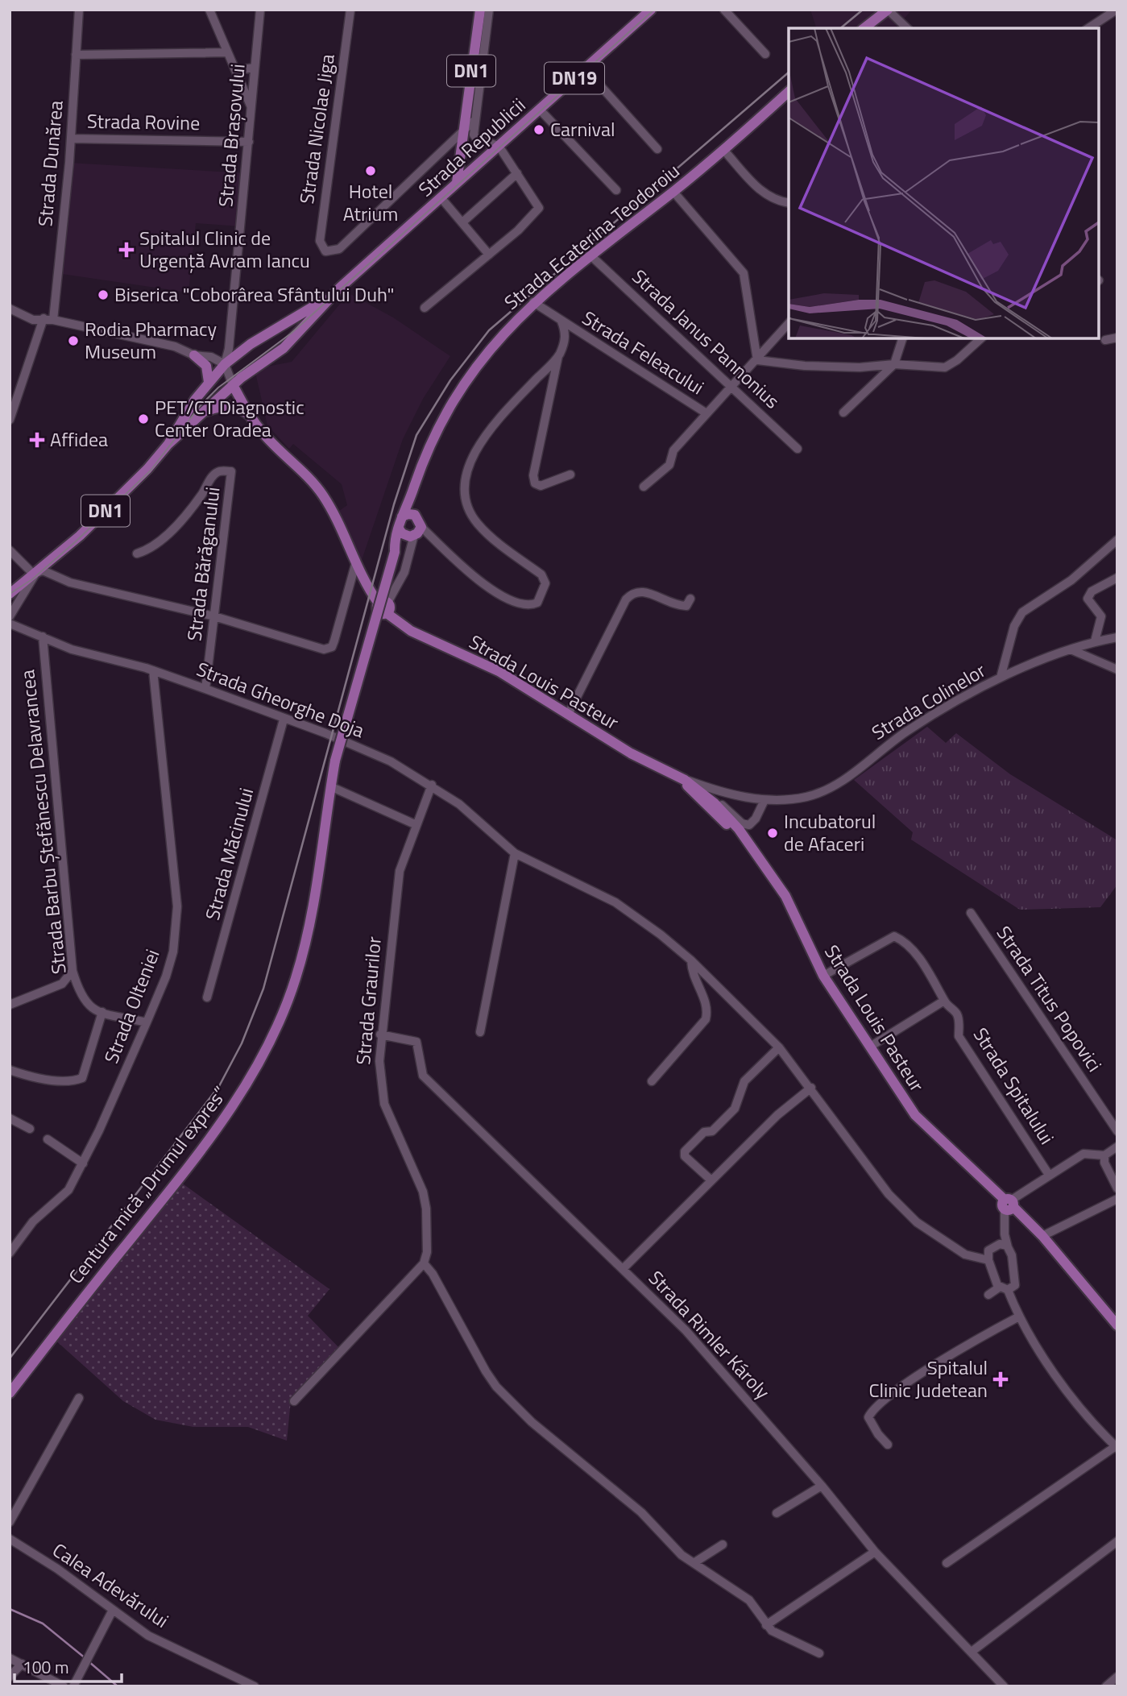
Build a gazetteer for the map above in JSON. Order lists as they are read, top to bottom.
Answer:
{
  "streets": {
    "main road": [
      "DN1",
      "DN19",
      "Strada Republicii",
      "Strada Ecaterina Teodoroiu",
      "Strada Louis Pasteur",
      "Centura mică „Drumul expres”"
    ],
    "street": [
      "Strada Rovine",
      "Strada Nicolae Jiga",
      "Strada Brașovului",
      "Strada Dunărea",
      "Strada Janus Pannonius",
      "Strada Feleacului",
      "Strada Bărăganului",
      "Strada Gheorghe Doja",
      "Strada Colinelor",
      "Strada Barbu Ștefănescu Delavrancea",
      "Strada Măcinului",
      "Strada Titus Popovici",
      "Strada Graurilor",
      "Strada Olteniei",
      "Strada Spitalului",
      "Strada Rimler Károly",
      "Calea Adevărului"
    ]
  },
  "crossings": [
    ["DN1", "Strada Republicii"],
    ["Strada Rovine", "Strada Brașovului"],
    ["Strada Rovine", "Strada Dunărea"],
    ["Strada Nicolae Jiga", "Strada Republicii"],
    ["Strada Brașovului", "Strada Republicii"],
    ["Strada Brașovului", "Strada Louis Pasteur"],
    ["Strada Republicii", "Strada Louis Pasteur"],
    ["Strada Ecaterina Teodoroiu", "Strada Janus Pannonius"],
    ["Strada Ecaterina Teodoroiu", "Strada Feleacului"],
    ["Strada Ecaterina Teodoroiu", "Centura mică „Drumul expres”"],
    ["Strada Bărăganului", "Strada Gheorghe Doja"],
    ["Strada Louis Pasteur", "Strada Colinelor"],
    ["Strada Louis Pasteur", "Strada Spitalului"],
    ["Strada Gheorghe Doja", "Strada Barbu Ștefănescu Delavrancea"],
    ["Strada Gheorghe Doja", "Strada Măcinului"],
    ["Strada Gheorghe Doja", "Strada Graurilor"],
    ["Strada Gheorghe Doja", "Strada Olteniei"],
    ["Strada Barbu Ștefănescu Delavrancea", "Strada Olteniei"],
    ["Strada Graurilor", "Strada Rimler Károly"]
  ],
  "places": {
    "other": [
      "Carnival",
      "Hotel Atrium",
      "Biserica \"Coborârea Sfântului Duh\"",
      "Rodia Pharmacy Museum",
      "PET/CT Diagnostic Center Oradea",
      "Incubatorul de Afaceri"
    ],
    "health": ["Spitalul Clinic de Urgență Avram Iancu", "Affidea", "Spitalul Clinic Judetean"]
  },
  "scale_bar": "100 m"
}
